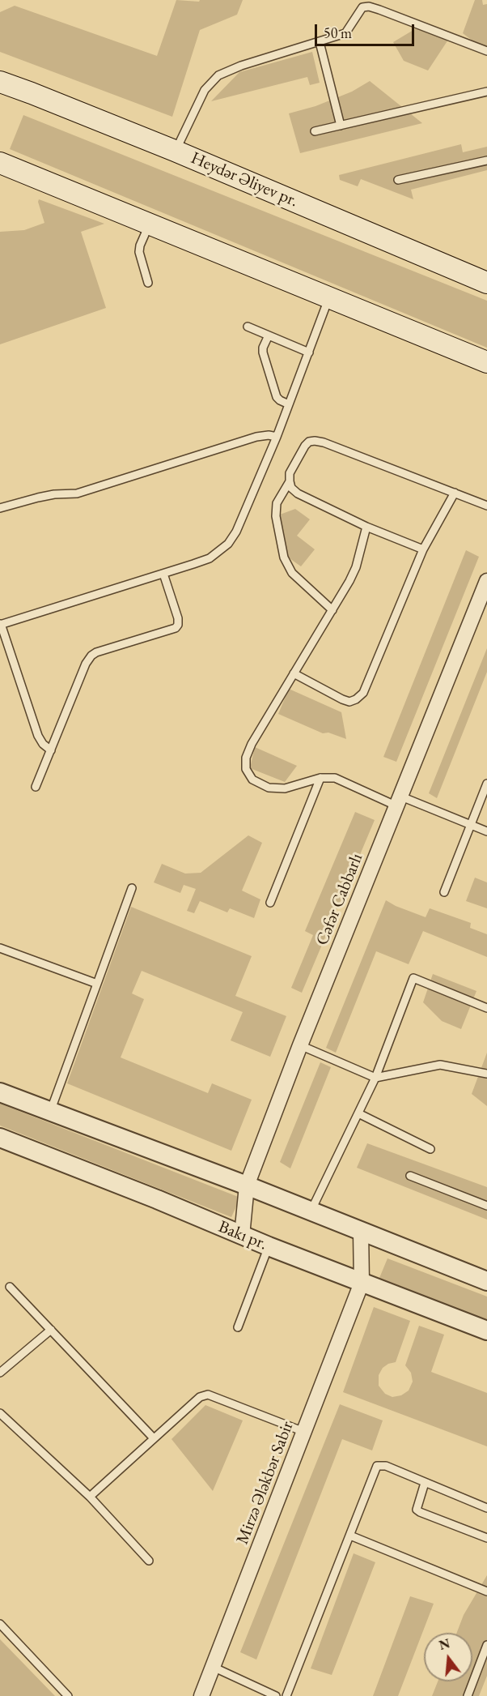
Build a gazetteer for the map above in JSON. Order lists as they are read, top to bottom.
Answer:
{
  "streets": {
    "main road": ["Heydər Əliyev pr."],
    "street": ["Cəfər Cabbarlı", "Bakı pr.", "Mirzə Ələkbər Sabir"]
  },
  "crossings": [
    ["Cəfər Cabbarlı", "Bakı pr."],
    ["Bakı pr.", "Mirzə Ələkbər Sabir"]
  ],
  "scale_bar": "50 m",
  "north": "top"
}
